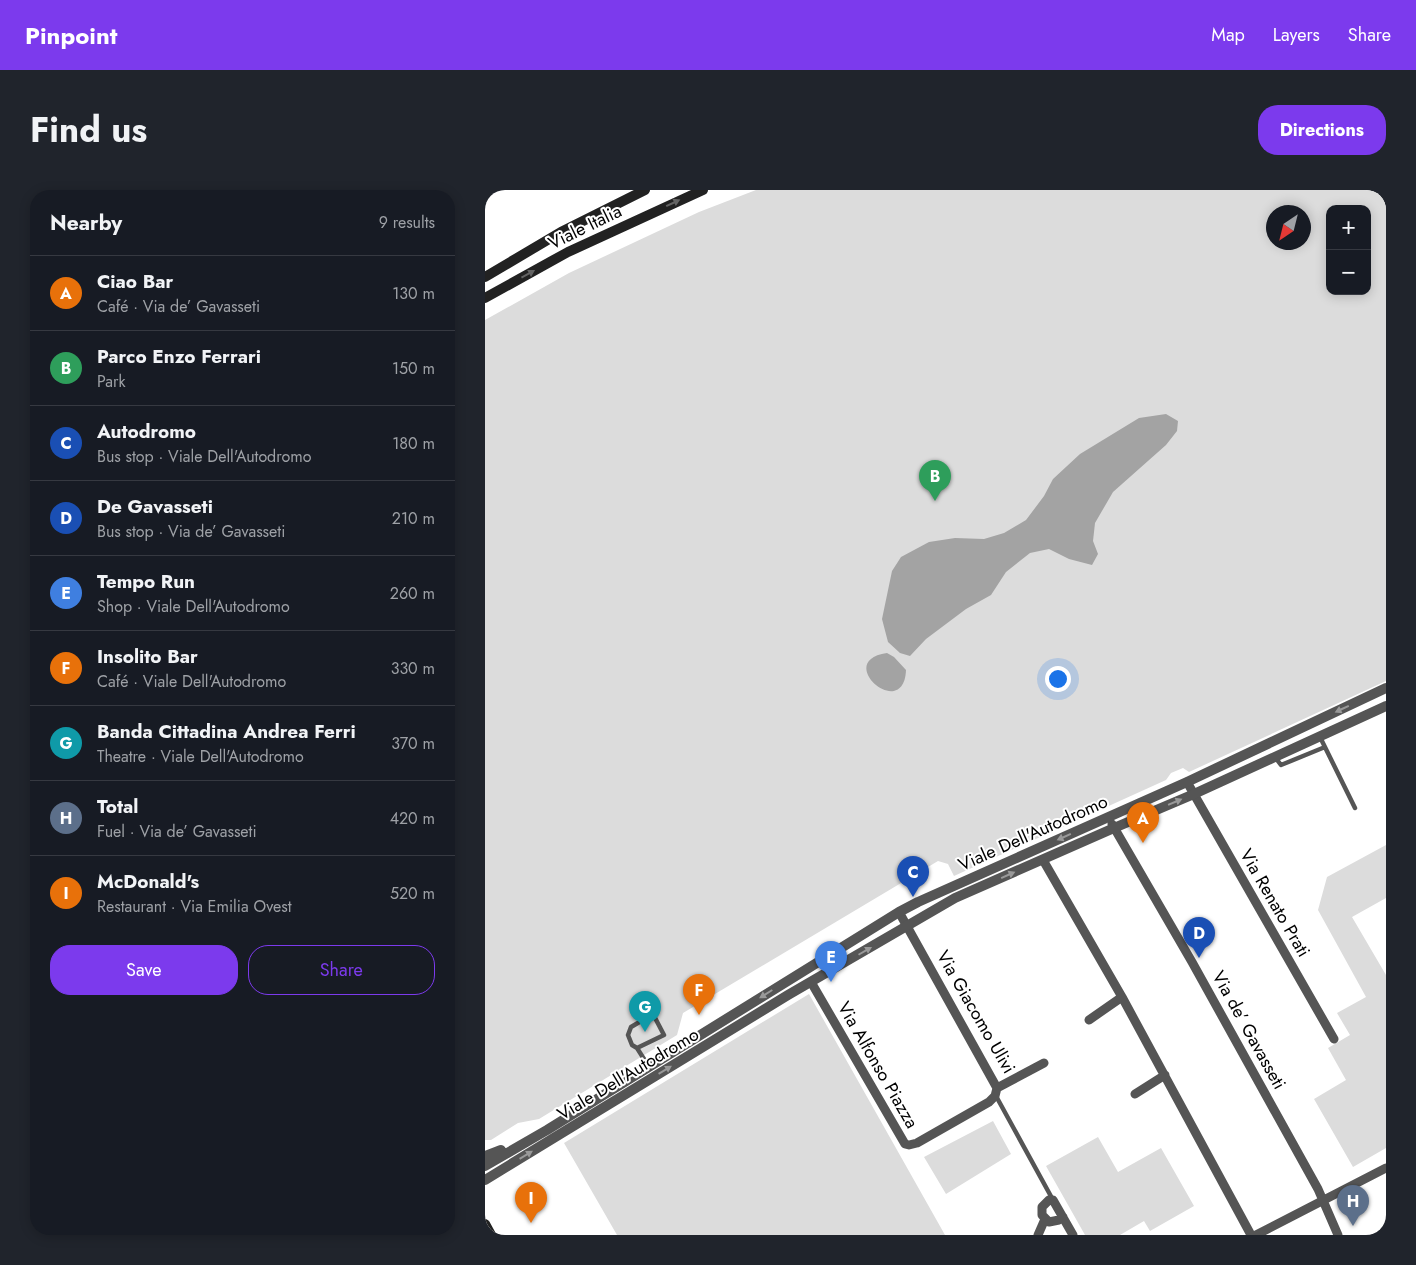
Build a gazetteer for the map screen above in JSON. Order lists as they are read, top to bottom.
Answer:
{
  "streets": {
    "main road": ["Viale Italia"],
    "street": [
      "Viale Dell'Autodromo",
      "Via Renato Prati",
      "Via Giacomo Ulivi",
      "Via de’ Gavasseti",
      "Via Alfonso Piazza"
    ]
  },
  "crossings": [
    ["Viale Dell'Autodromo", "Via Renato Prati"],
    ["Viale Dell'Autodromo", "Via Giacomo Ulivi"],
    ["Viale Dell'Autodromo", "Via de’ Gavasseti"],
    ["Viale Dell'Autodromo", "Via Alfonso Piazza"],
    ["Via Giacomo Ulivi", "Via Alfonso Piazza"]
  ],
  "north": "bottom left",
  "page": {
    "header": "Pinpoint",
    "nav": ["Map", "Layers", "Share"],
    "title": "Find us",
    "buttons": [
      "Directions",
      ["Save", "Share"]
    ],
    "heading": ["Nearby", "9 results"],
    "map_buttons": ["+", "−"],
    "list": [
      {
        "mark": "A",
        "name": "Ciao Bar",
        "note": "Café · Via de’ Gavasseti",
        "value": "130 m"
      },
      {
        "mark": "B",
        "name": "Parco Enzo Ferrari",
        "note": "Park",
        "value": "150 m"
      },
      {
        "mark": "C",
        "name": "Autodromo",
        "note": "Bus stop · Viale Dell'Autodromo",
        "value": "180 m"
      },
      {
        "mark": "D",
        "name": "De Gavasseti",
        "note": "Bus stop · Via de’ Gavasseti",
        "value": "210 m"
      },
      {
        "mark": "E",
        "name": "Tempo Run",
        "note": "Shop · Viale Dell'Autodromo",
        "value": "260 m"
      },
      {
        "mark": "F",
        "name": "Insolito Bar",
        "note": "Café · Viale Dell'Autodromo",
        "value": "330 m"
      },
      {
        "mark": "G",
        "name": "Banda Cittadina Andrea Ferri",
        "note": "Theatre · Viale Dell'Autodromo",
        "value": "370 m"
      },
      {
        "mark": "H",
        "name": "Total",
        "note": "Fuel · Via de’ Gavasseti",
        "value": "420 m"
      },
      {
        "mark": "I",
        "name": "McDonald's",
        "note": "Restaurant · Via Emilia Ovest",
        "value": "520 m"
      }
    ],
    "pins": [
      "B",
      "A",
      "C",
      "D",
      "E",
      "F",
      "G",
      "I",
      "H"
    ]
  }
}
